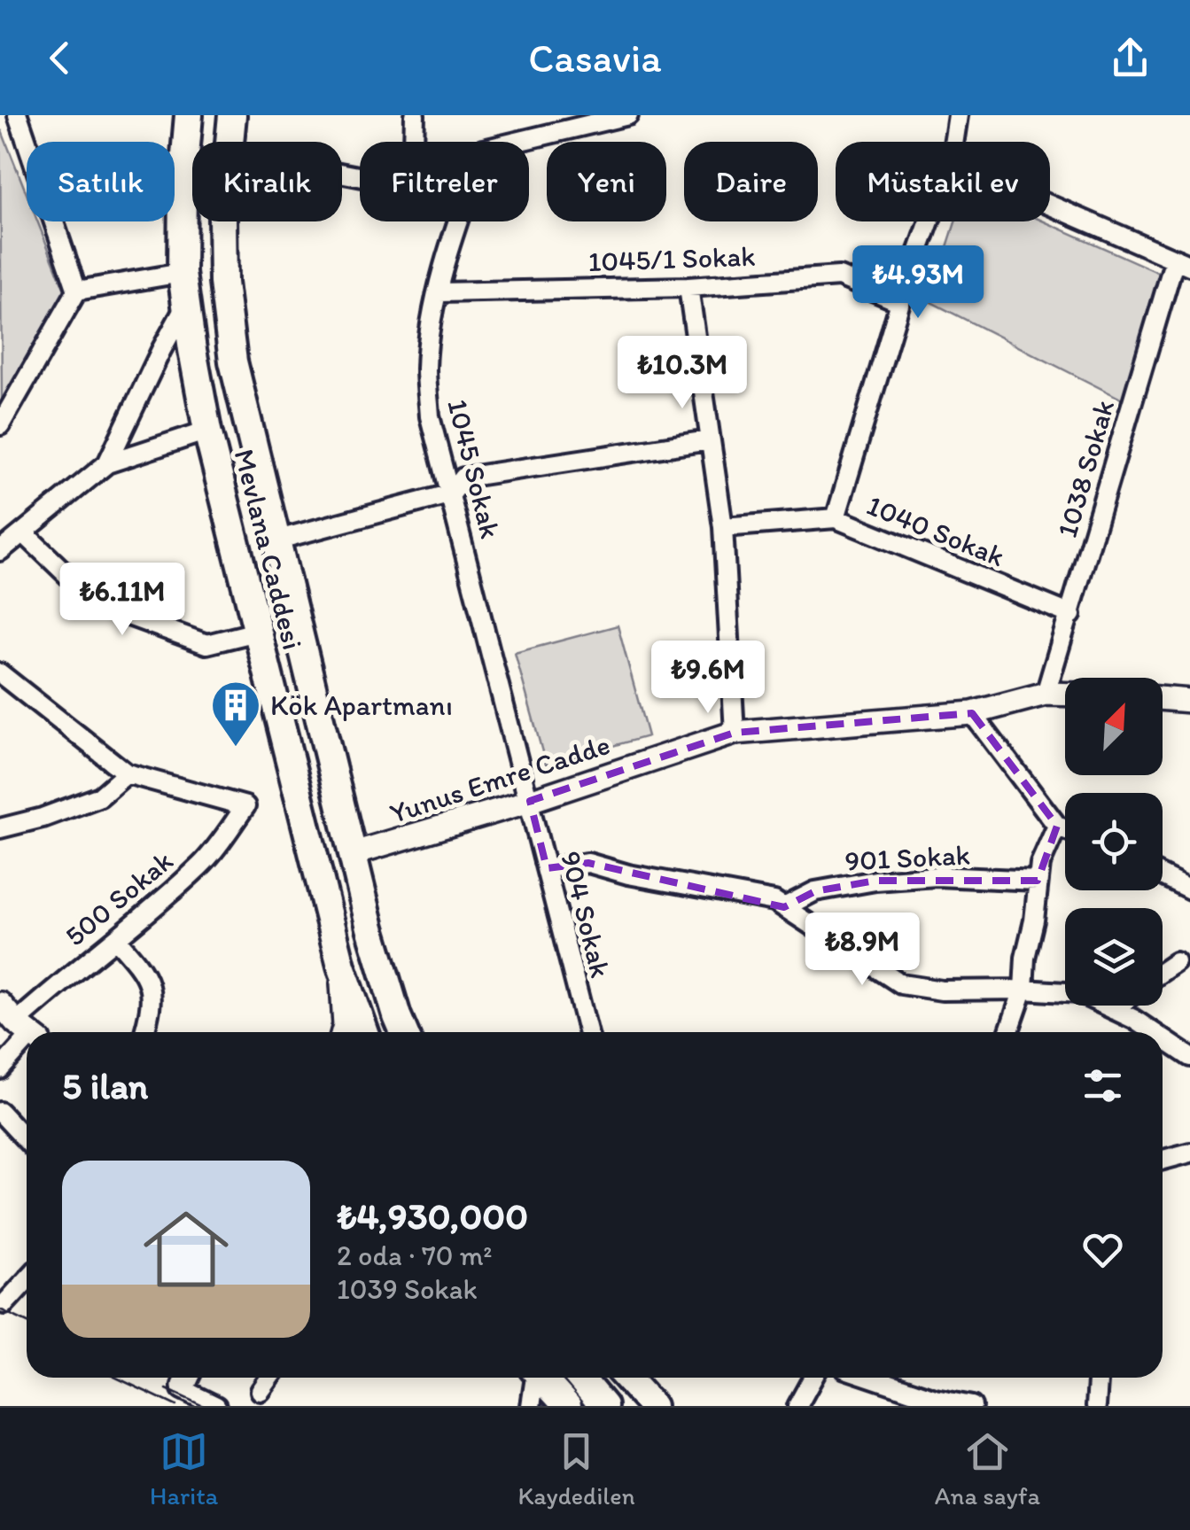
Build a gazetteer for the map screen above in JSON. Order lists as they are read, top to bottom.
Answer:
{
  "streets": {
    "main road": ["Mevlana Caddesi"],
    "street": [
      "1045/1 Sokak",
      "1045 Sokak",
      "1038 Sokak",
      "1040 Sokak",
      "Yunus Emre Cadde",
      "901 Sokak",
      "500 Sokak",
      "904 Sokak"
    ]
  },
  "crossings": [
    ["1045/1 Sokak", "1045 Sokak"],
    ["1045 Sokak", "Yunus Emre Cadde"],
    ["1045 Sokak", "904 Sokak"],
    ["1038 Sokak", "1040 Sokak"],
    ["1038 Sokak", "Yunus Emre Cadde"],
    ["Mevlana Caddesi", "Yunus Emre Cadde"],
    ["Yunus Emre Cadde", "904 Sokak"]
  ],
  "places": {
    "building": ["Kök Apartmanı"]
  },
  "north": "top right",
  "page": {
    "header": "Casavia",
    "chip": [
      "Satılık",
      "Kiralık",
      "Filtreler",
      "Yeni",
      "Daire",
      "Müstakil ev"
    ],
    "price": [
      "₺4.93M",
      "₺10.3M",
      "₺6.11M",
      "₺9.6M",
      "₺8.9M"
    ],
    "heading": "5 ilan",
    "list": [
      {
        "name": "₺4,930,000",
        "note": "2 oda · 70 m² · 1039 Sokak"
      }
    ],
    "tabs": ["Harita", "Kaydedilen", "Ana sayfa"]
  }
}
